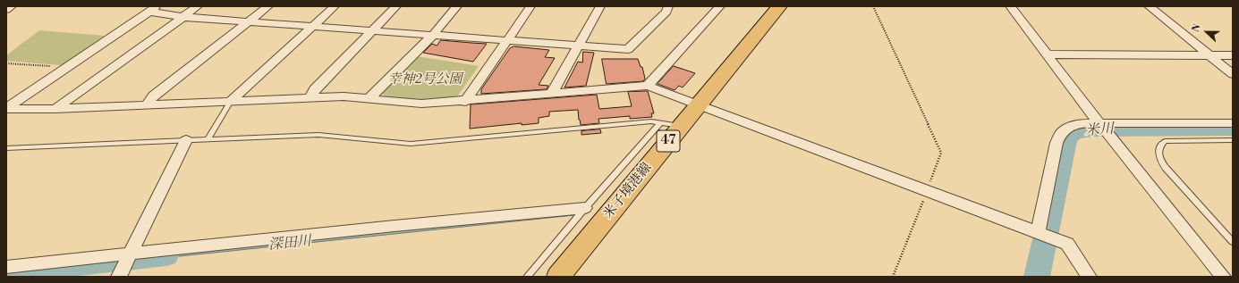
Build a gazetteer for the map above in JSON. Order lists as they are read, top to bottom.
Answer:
{
  "streets": {
    "main road": ["47", "米子境港線"]
  },
  "water": ["米川", "深田川"],
  "parks": ["幸神2号公園"],
  "north": "left"
}
